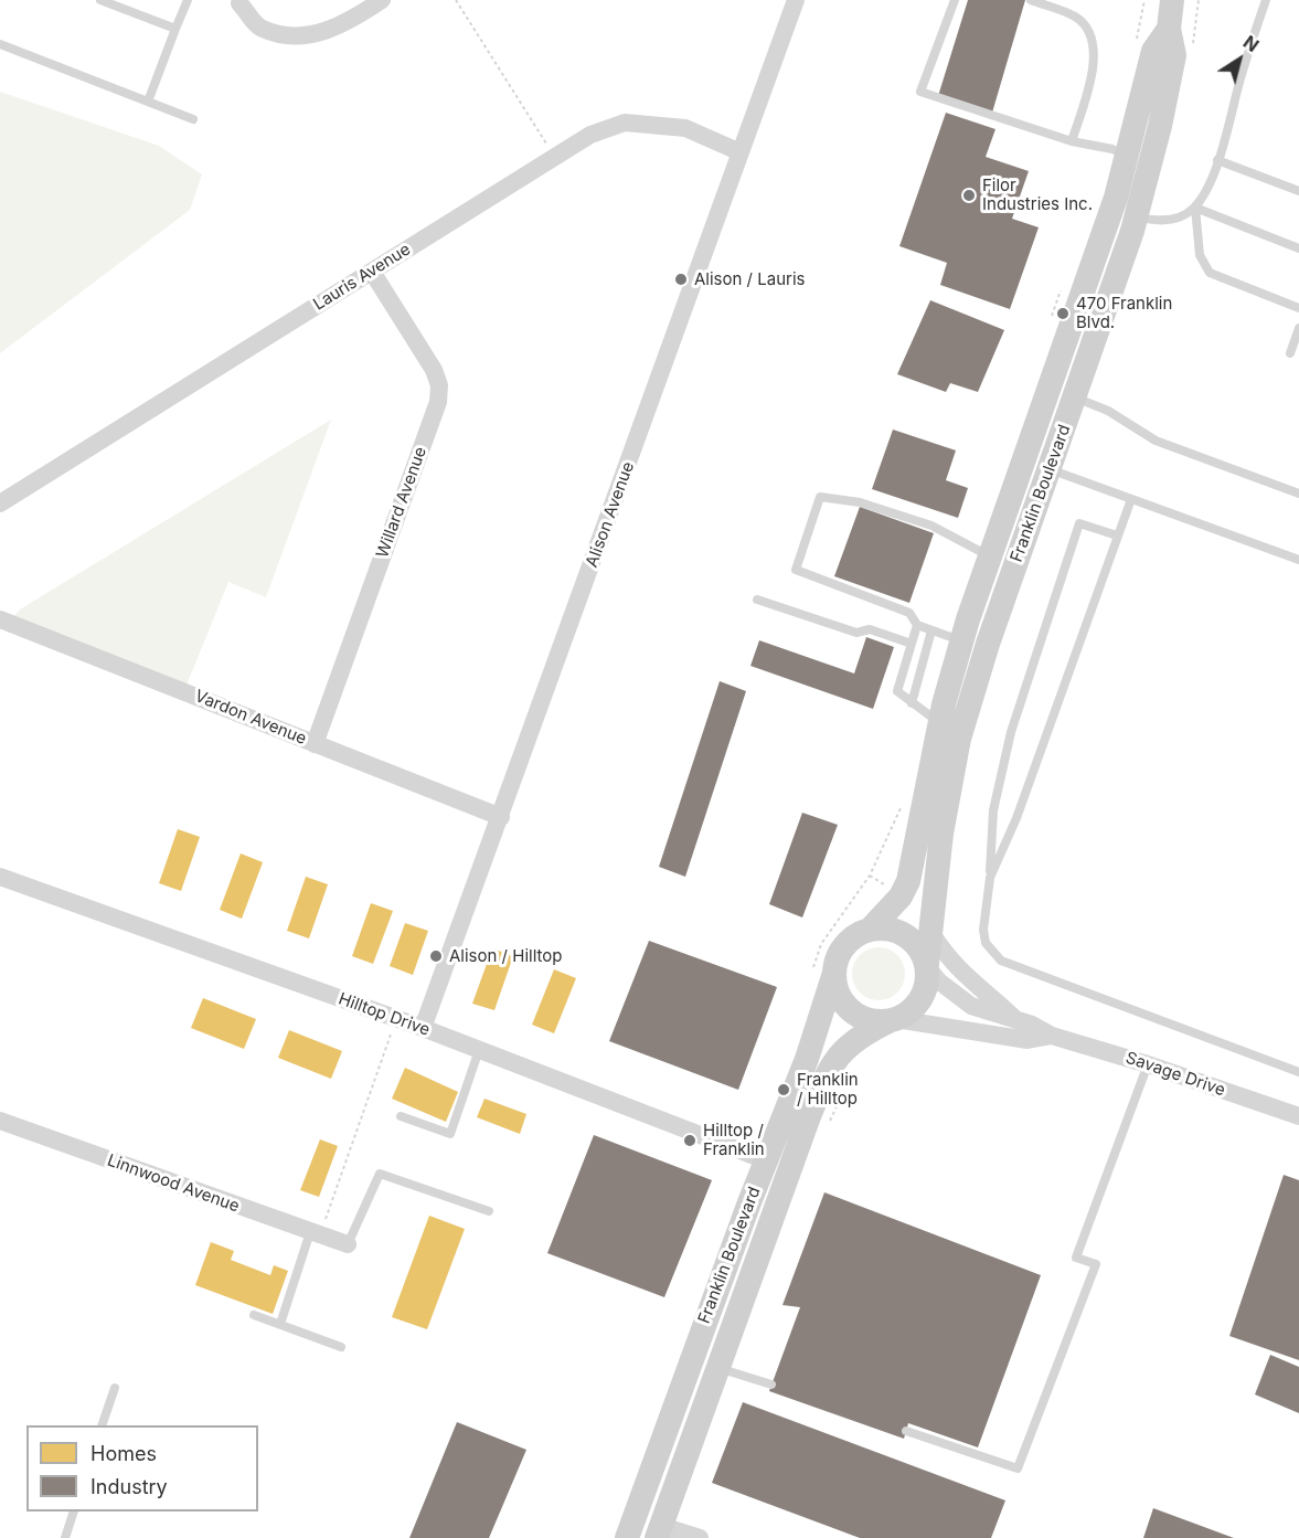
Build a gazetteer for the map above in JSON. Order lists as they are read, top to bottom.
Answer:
{
  "streets": {
    "main road": ["Franklin Boulevard"],
    "street": [
      "Lauris Avenue",
      "Willard Avenue",
      "Alison Avenue",
      "Vardon Avenue",
      "Hilltop Drive",
      "Savage Drive",
      "Linnwood Avenue"
    ]
  },
  "crossings": [
    ["Lauris Avenue", "Willard Avenue"],
    ["Lauris Avenue", "Alison Avenue"],
    ["Franklin Boulevard", "Hilltop Drive"],
    ["Franklin Boulevard", "Savage Drive"],
    ["Willard Avenue", "Vardon Avenue"],
    ["Alison Avenue", "Vardon Avenue"],
    ["Alison Avenue", "Hilltop Drive"]
  ],
  "places": [
    "Filor Industries Inc.",
    "Alison / Lauris",
    "470 Franklin Blvd.",
    "Alison / Hilltop",
    "Franklin / Hilltop",
    "Hilltop / Franklin"
  ],
  "legend": ["Homes", "Industry"],
  "north": "top right"
}
